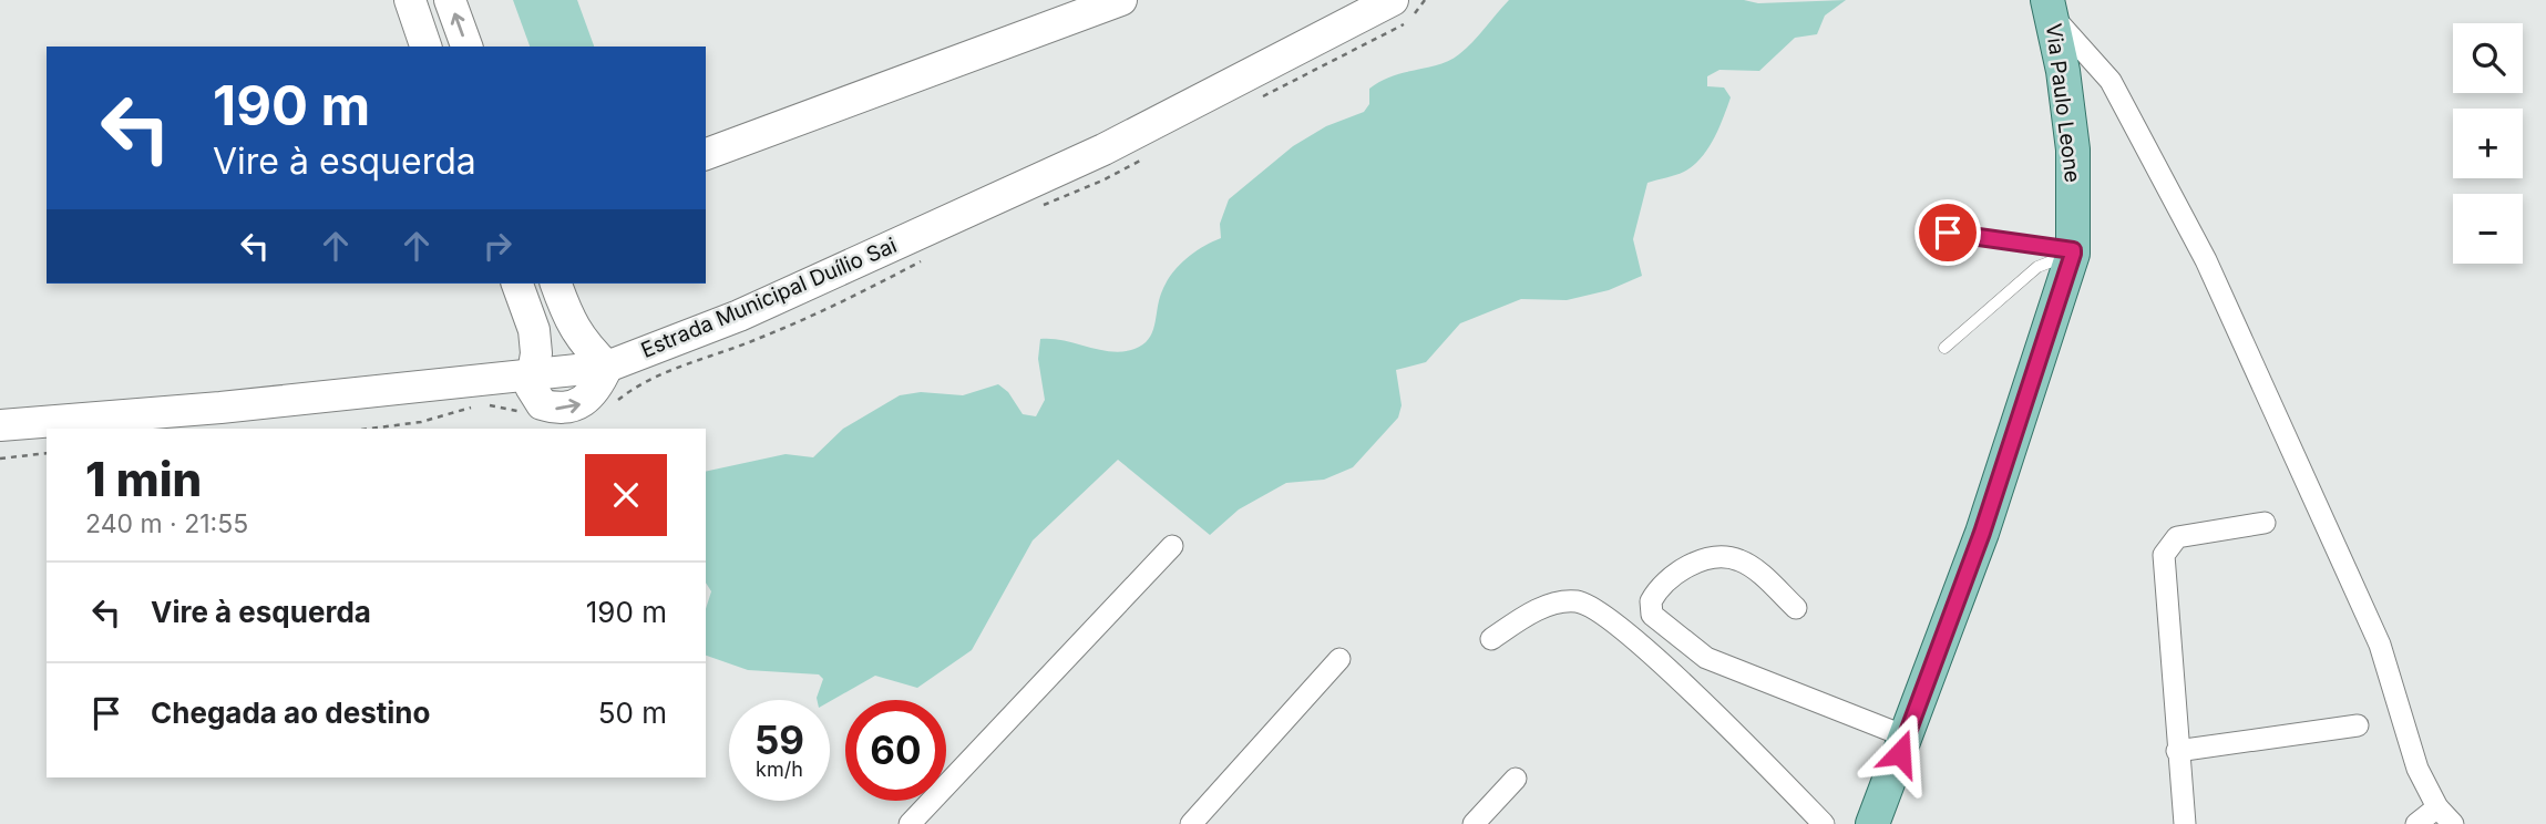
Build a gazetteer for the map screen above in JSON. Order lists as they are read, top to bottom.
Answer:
{
  "streets": {
    "main road": ["Via Paulo Leone"],
    "street": ["Estrada Municipal Duílio Sai"]
  },
  "page": {
    "map_buttons": ["+", "−"],
    "turn": ["190 m", "Vire à esquerda"],
    "heading": ["1 min", "240 m · 21:55"],
    "list": [
      {
        "name": "Vire à esquerda",
        "value": "190 m"
      },
      {
        "name": "Chegada ao destino",
        "value": "50 m"
      }
    ],
    "speed": "59 km/h",
    "limit": "60"
  }
}
